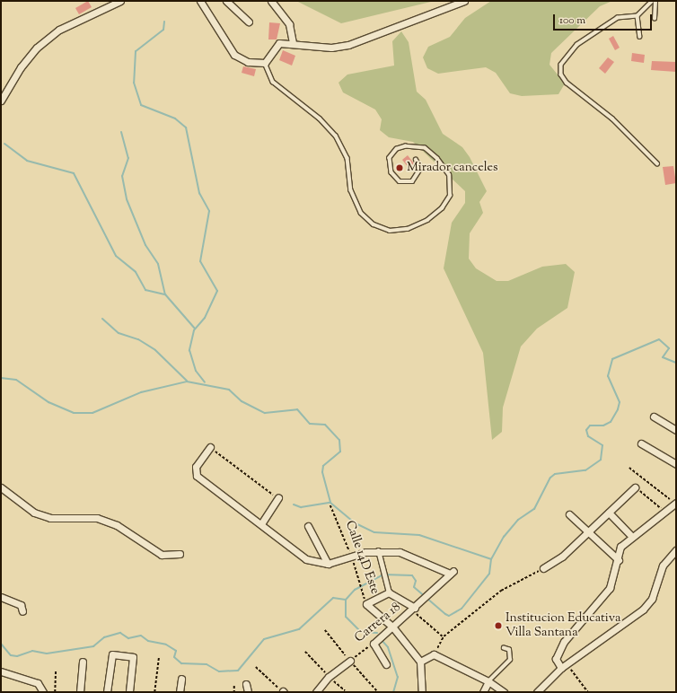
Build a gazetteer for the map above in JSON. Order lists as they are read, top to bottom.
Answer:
{
  "streets": {
    "street": ["Calle 14D Este", "Carrera 18"]
  },
  "crossings": [
    ["Calle 14D Este", "Carrera 18"]
  ],
  "places": ["Mirador canceles", "Institucion Educativa Villa Santana"],
  "scale_bar": "100 m"
}
